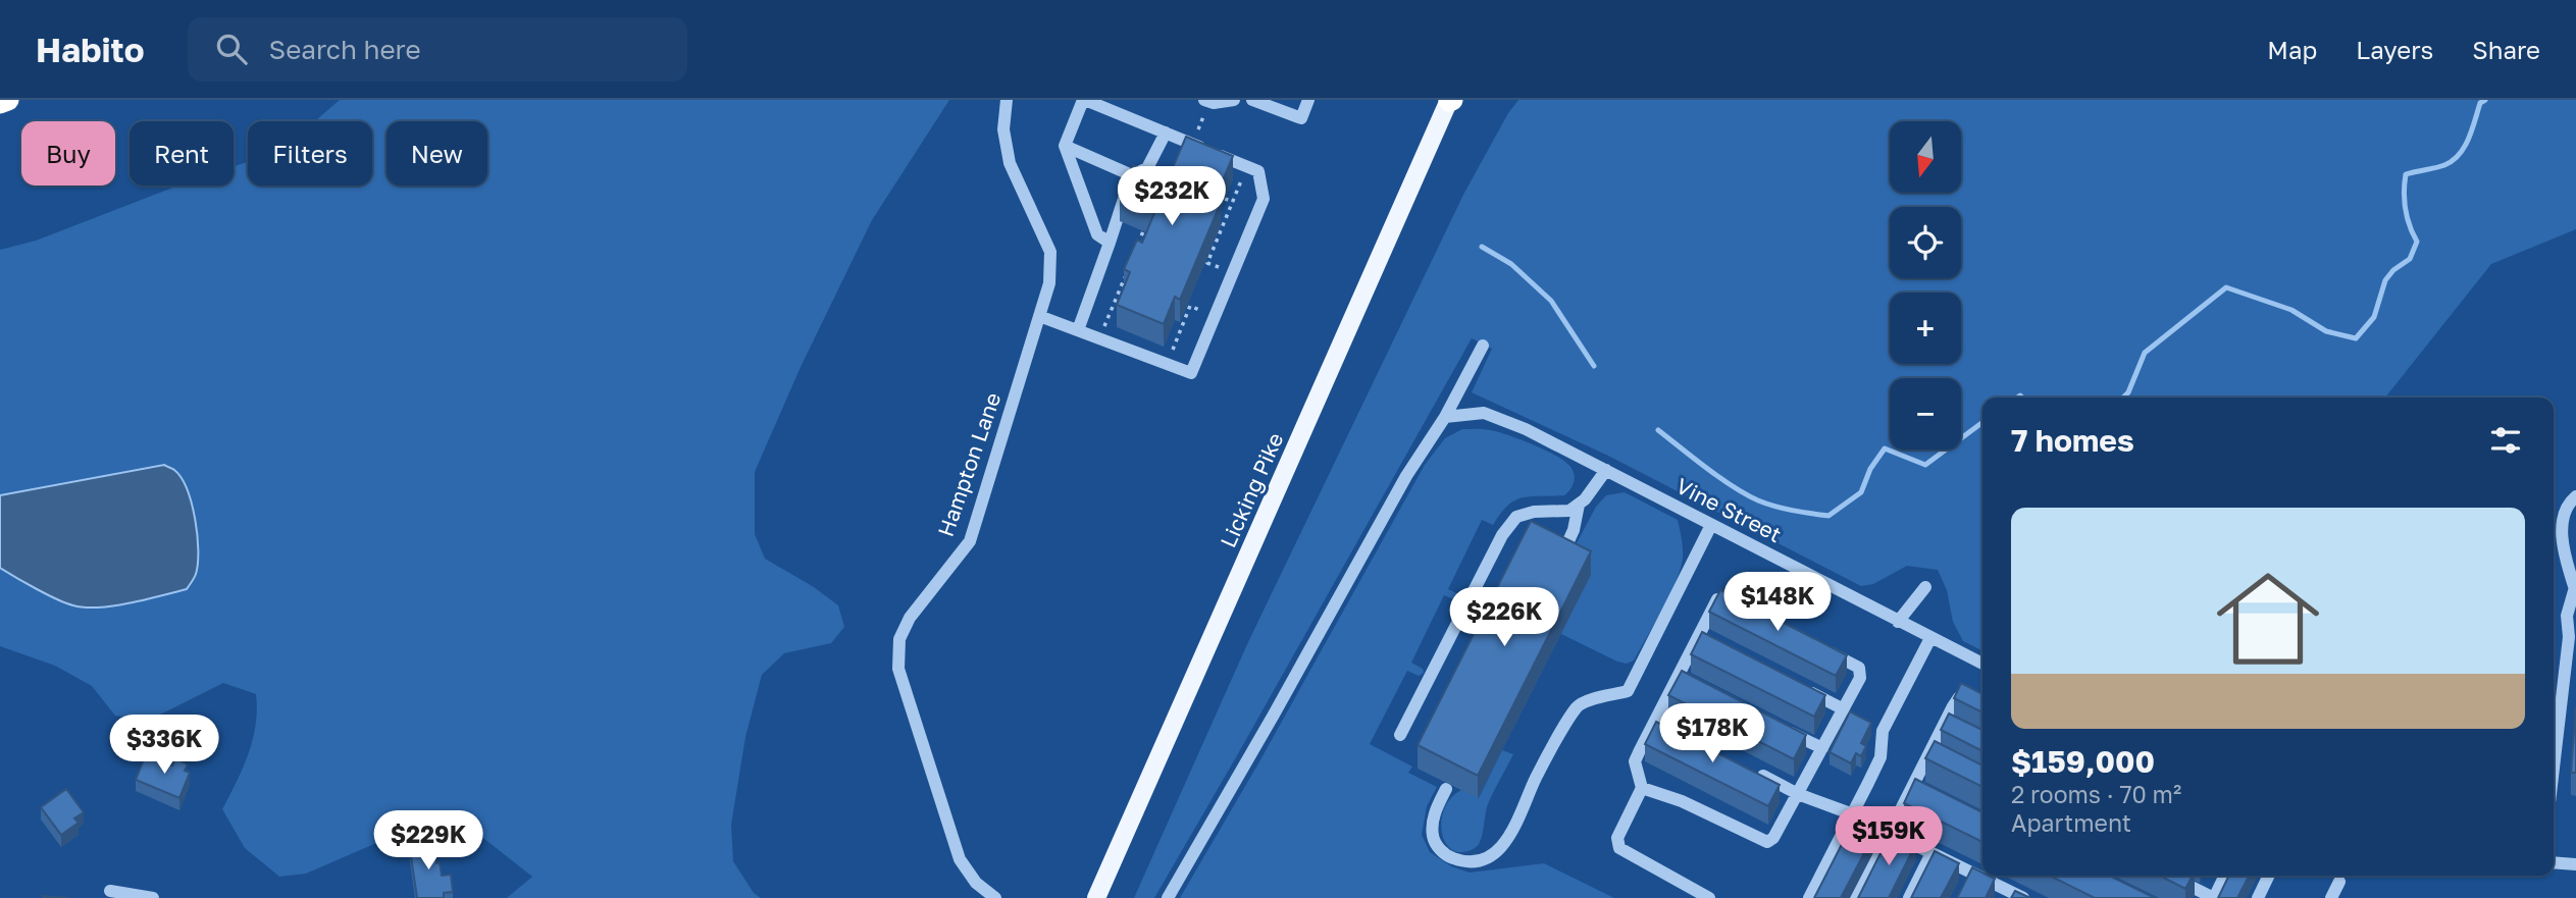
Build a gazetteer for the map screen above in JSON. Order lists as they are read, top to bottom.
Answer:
{
  "streets": {
    "main road": ["Licking Pike"],
    "street": ["Hampton Lane", "Vine Street"]
  },
  "north": "bottom",
  "page": {
    "header": "Habito",
    "search": "Search here",
    "nav": ["Map", "Layers", "Share"],
    "map_buttons": ["+", "−"],
    "chip": [
      "Buy",
      "Rent",
      "Filters",
      "New"
    ],
    "price": [
      "$232K",
      "$148K",
      "$226K",
      "$178K",
      "$336K",
      "$159K",
      "$229K"
    ],
    "heading": "7 homes",
    "list": [
      {
        "name": "$159,000",
        "note": "2 rooms · 70 m² · Apartment"
      }
    ]
  }
}
